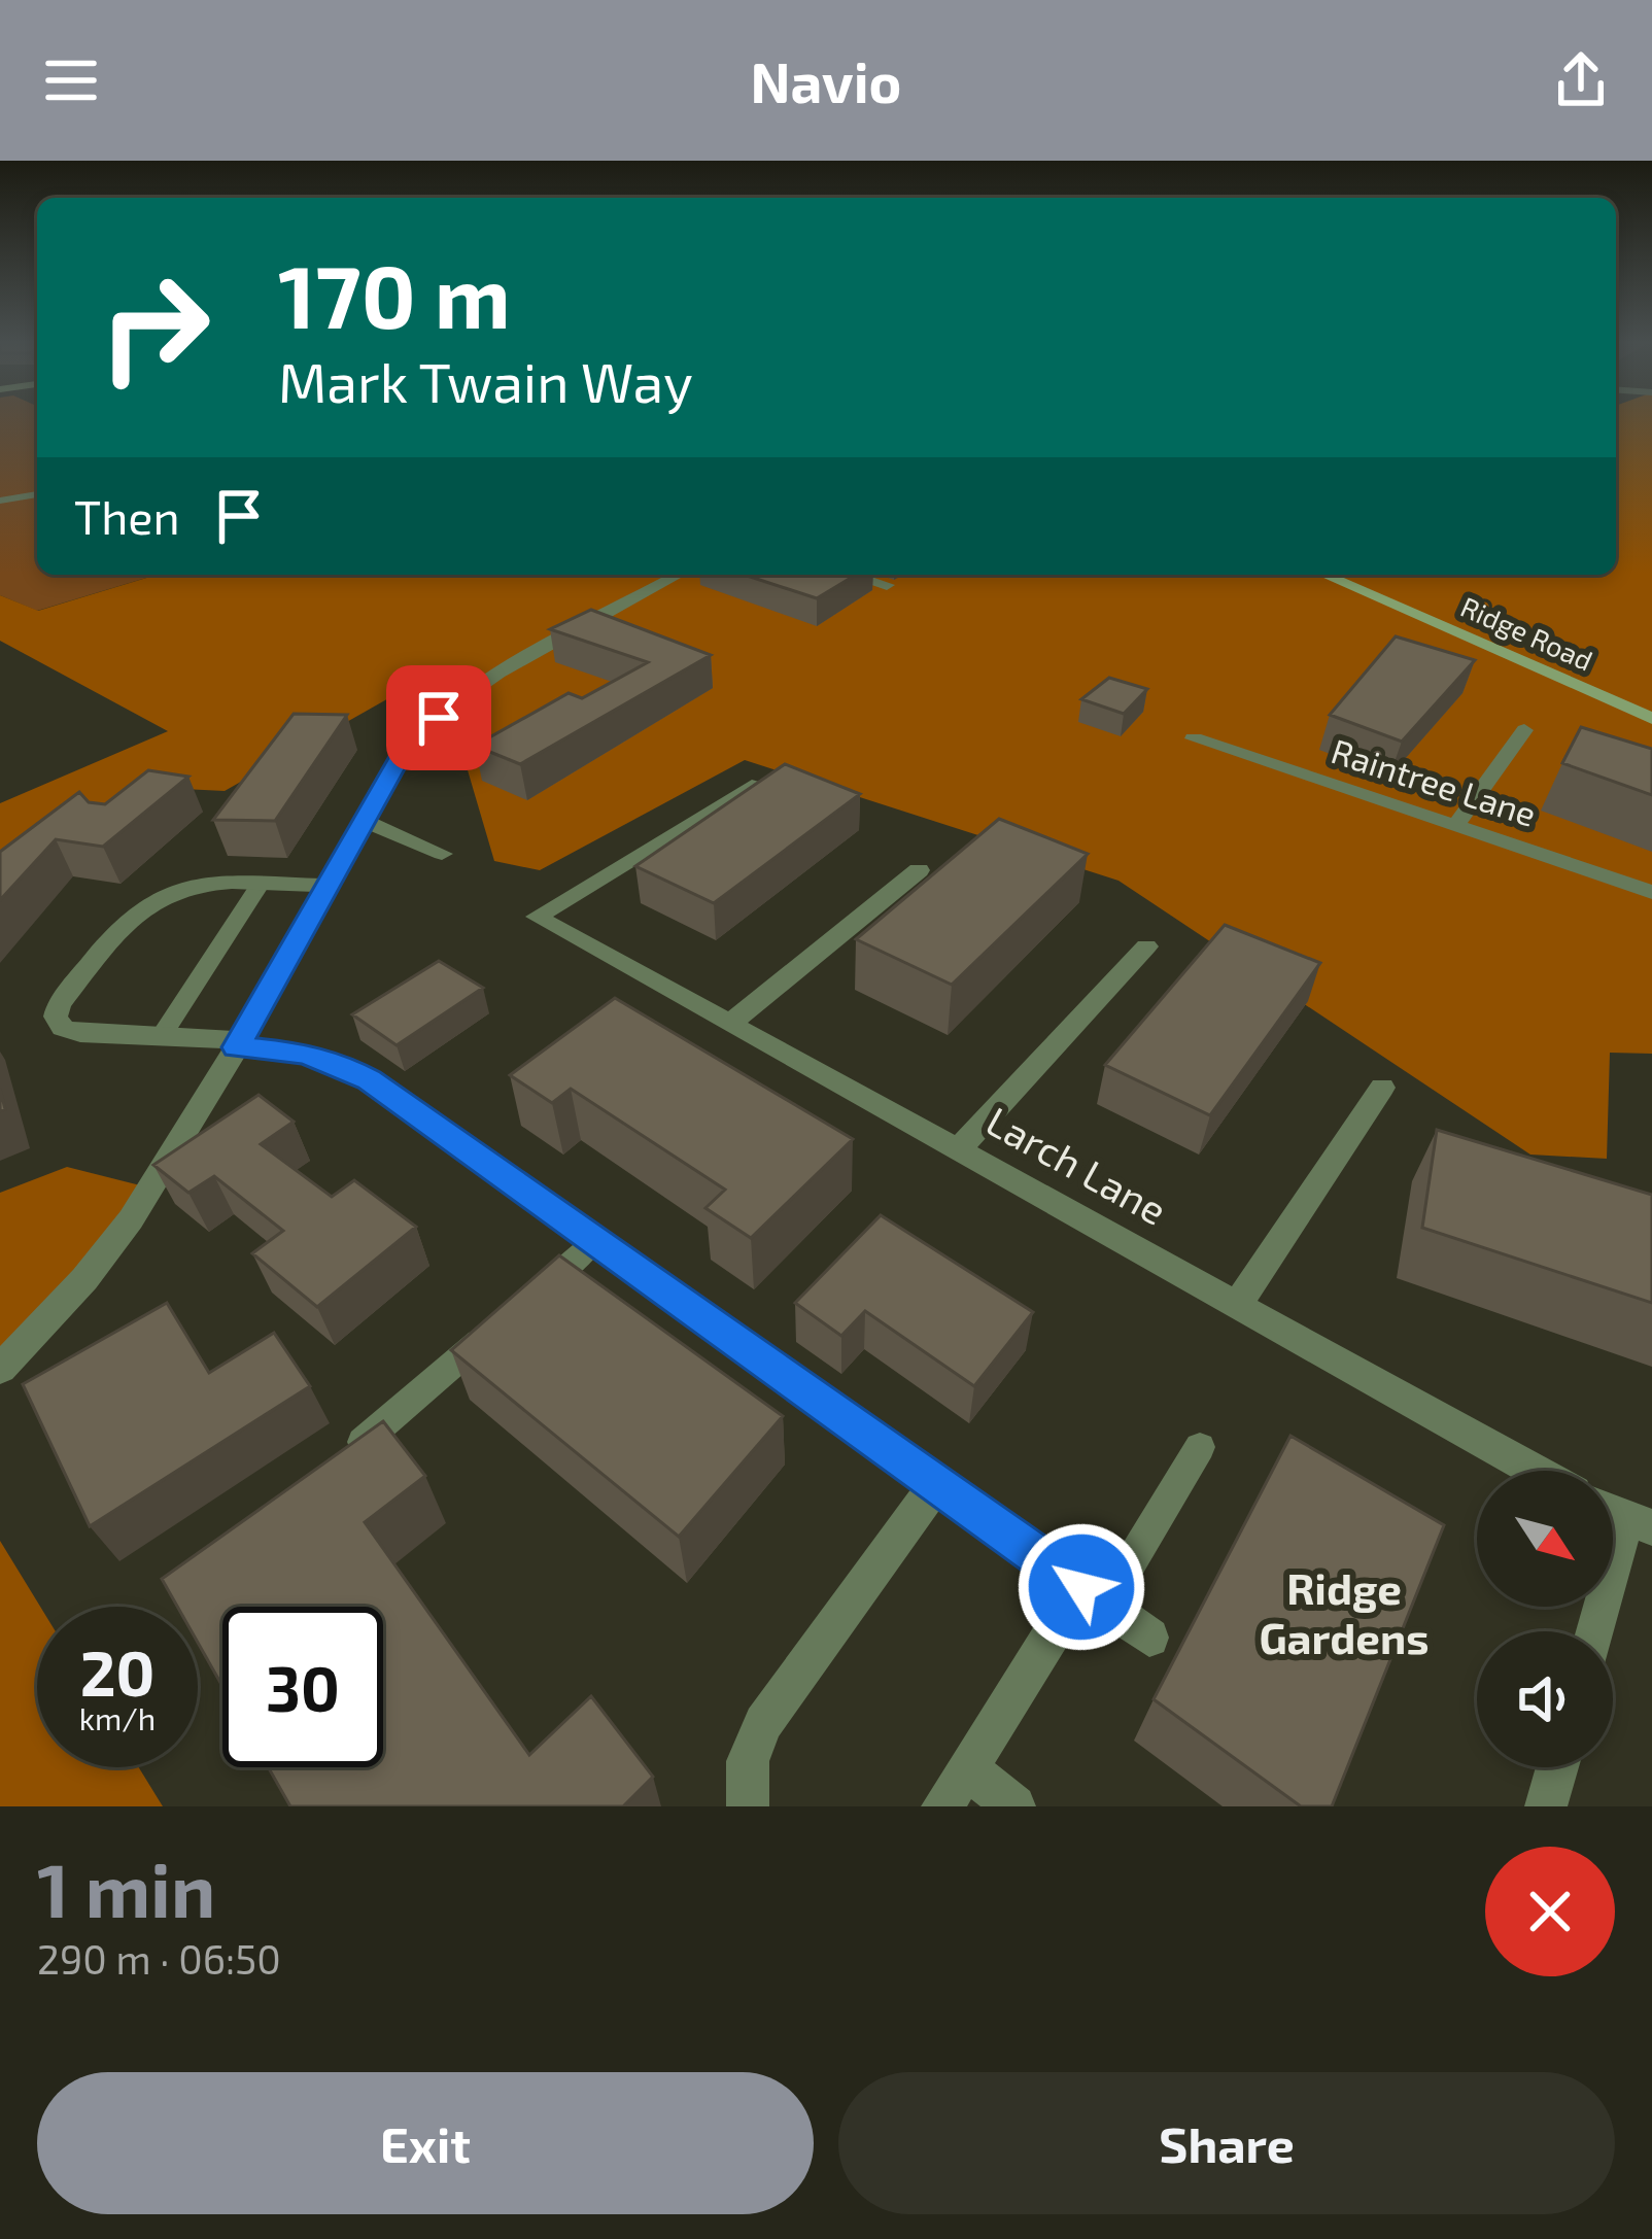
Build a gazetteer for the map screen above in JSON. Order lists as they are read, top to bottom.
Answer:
{
  "streets": {
    "street": ["Ridge Road", "Raintree Lane", "Larch Lane"]
  },
  "districts": ["Ridge Gardens"],
  "north": "bottom right",
  "page": {
    "header": "Navio",
    "turn": ["170 m", "Mark Twain Way"],
    "then": "Then",
    "speed": "20 km/h",
    "limit": "30",
    "heading": ["1 min", "290 m · 06:50"],
    "buttons": ["Exit", "Share"]
  }
}
